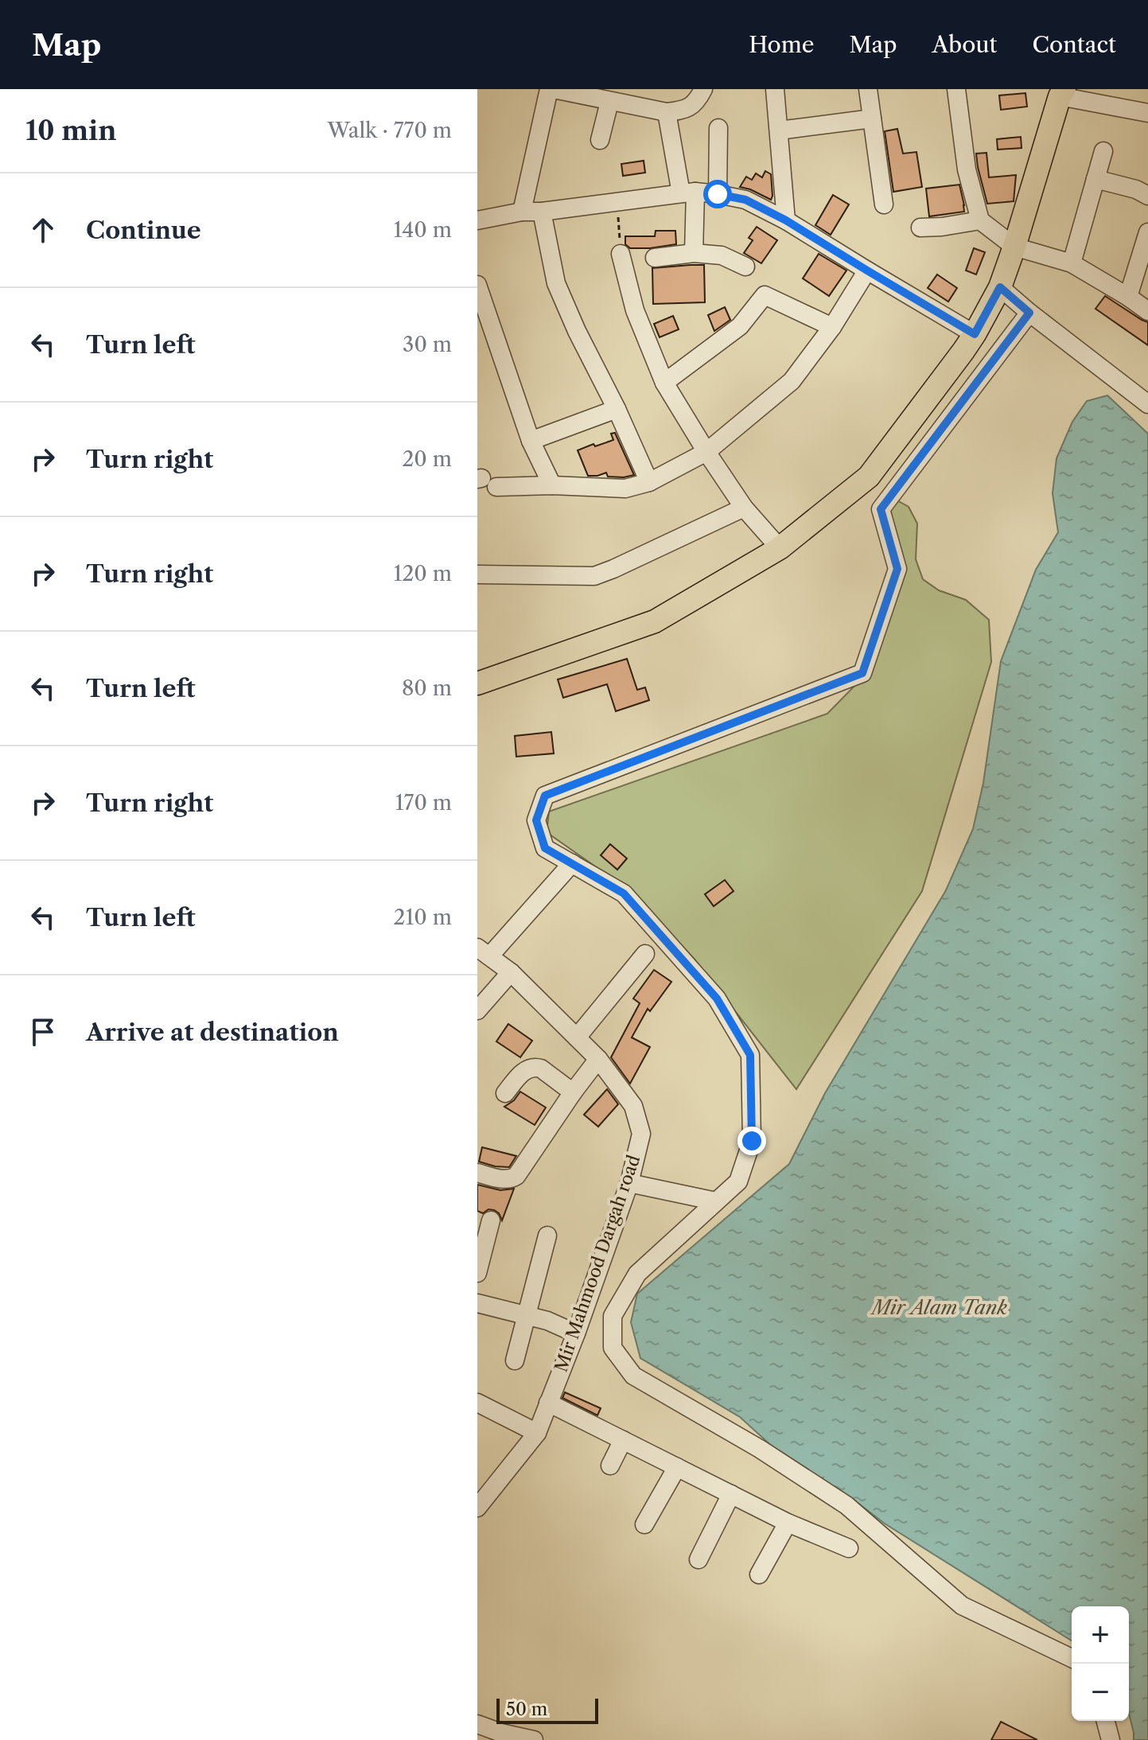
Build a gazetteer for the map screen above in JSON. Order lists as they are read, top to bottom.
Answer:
{
  "streets": {
    "street": ["Mir Mahmood Dargah road"]
  },
  "water": ["Mir Alam Tank"],
  "scale_bar": "50 m",
  "page": {
    "header": "Map",
    "nav": [
      "Home",
      "Map",
      "About",
      "Contact"
    ],
    "heading": ["10 min", "Walk · 770 m"],
    "list": [
      ["Continue", "140 m"],
      ["Turn left", "30 m"],
      ["Turn right", "20 m"],
      ["Turn right", "120 m"],
      ["Turn left", "80 m"],
      ["Turn right", "170 m"],
      ["Turn left", "210 m"],
      "Arrive at destination"
    ],
    "map_buttons": ["+", "−"],
    "scale": "50 m"
  }
}
